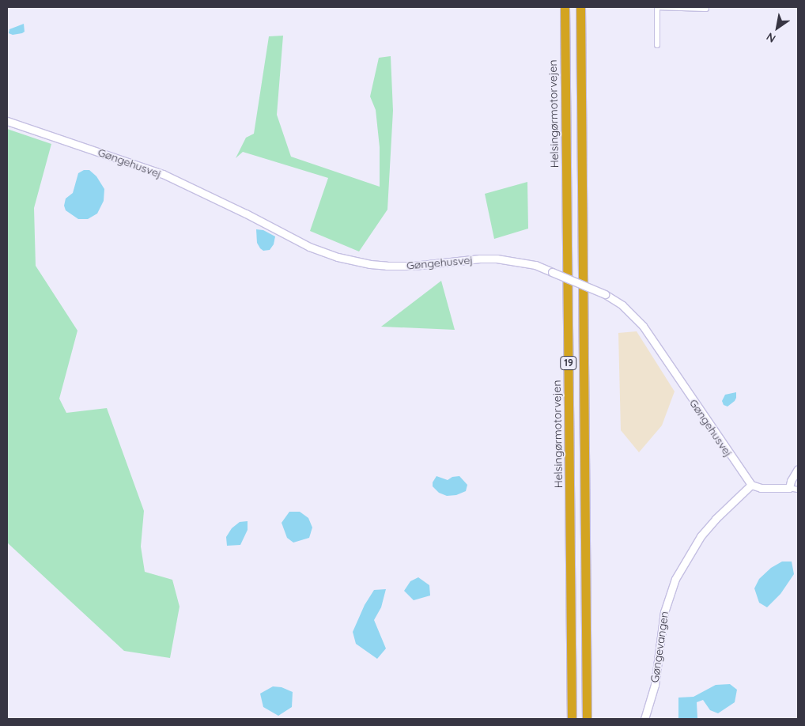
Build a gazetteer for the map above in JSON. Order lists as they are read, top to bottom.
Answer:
{
  "streets": {
    "highway": ["Helsingørmotorvejen", "19"],
    "street": ["Gøngehusvej", "Gøngevangen"]
  },
  "crossings": [
    ["Gøngehusvej", "Gøngevangen"]
  ],
  "north": "bottom left"
}
